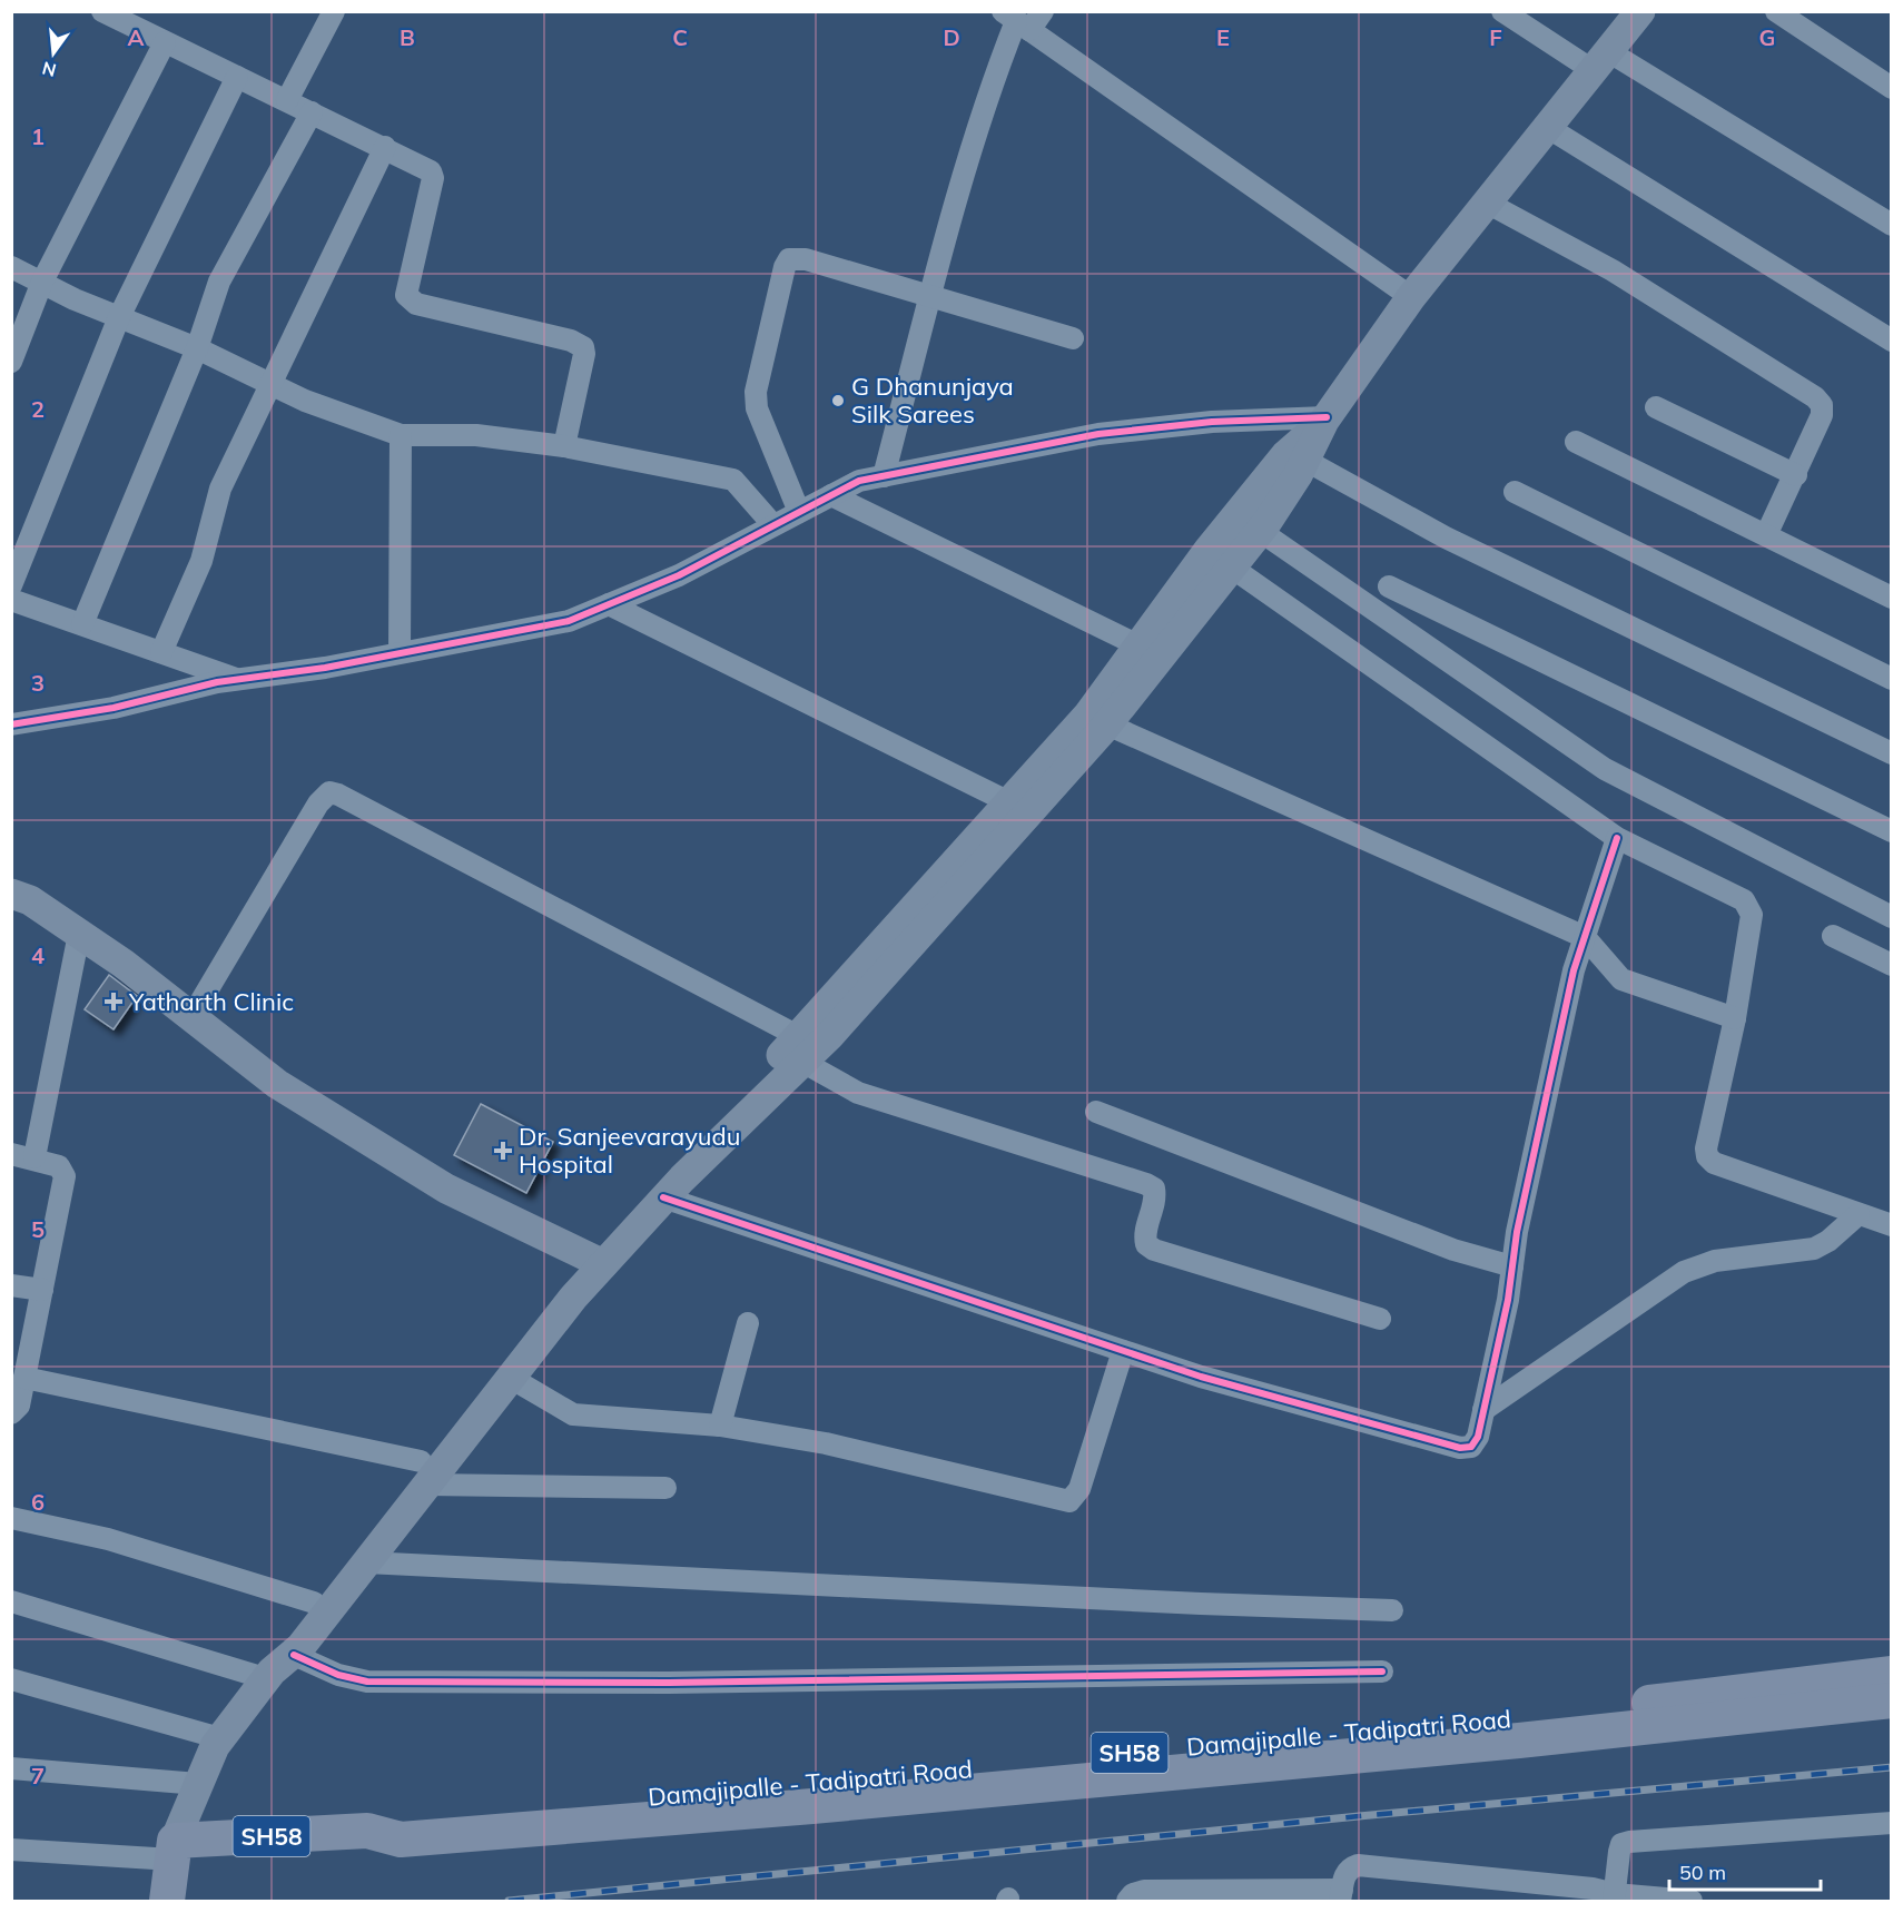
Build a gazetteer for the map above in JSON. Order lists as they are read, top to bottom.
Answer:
{
  "streets": {
    "main road": ["Damajipalle - Tadipatri Road", "SH58"]
  },
  "places": {
    "other": ["G Dhanunjaya Silk Sarees"],
    "health": ["Yatharth Clinic", "Dr. Sanjeevarayudu Hospital"]
  },
  "scale_bar": "50 m",
  "north": "bottom",
  "grid": {
    "columns": [
      "A",
      "B",
      "C",
      "D",
      "E",
      "F",
      "G"
    ],
    "rows": [
      "1",
      "2",
      "3",
      "4",
      "5",
      "6",
      "7"
    ]
  }
}
